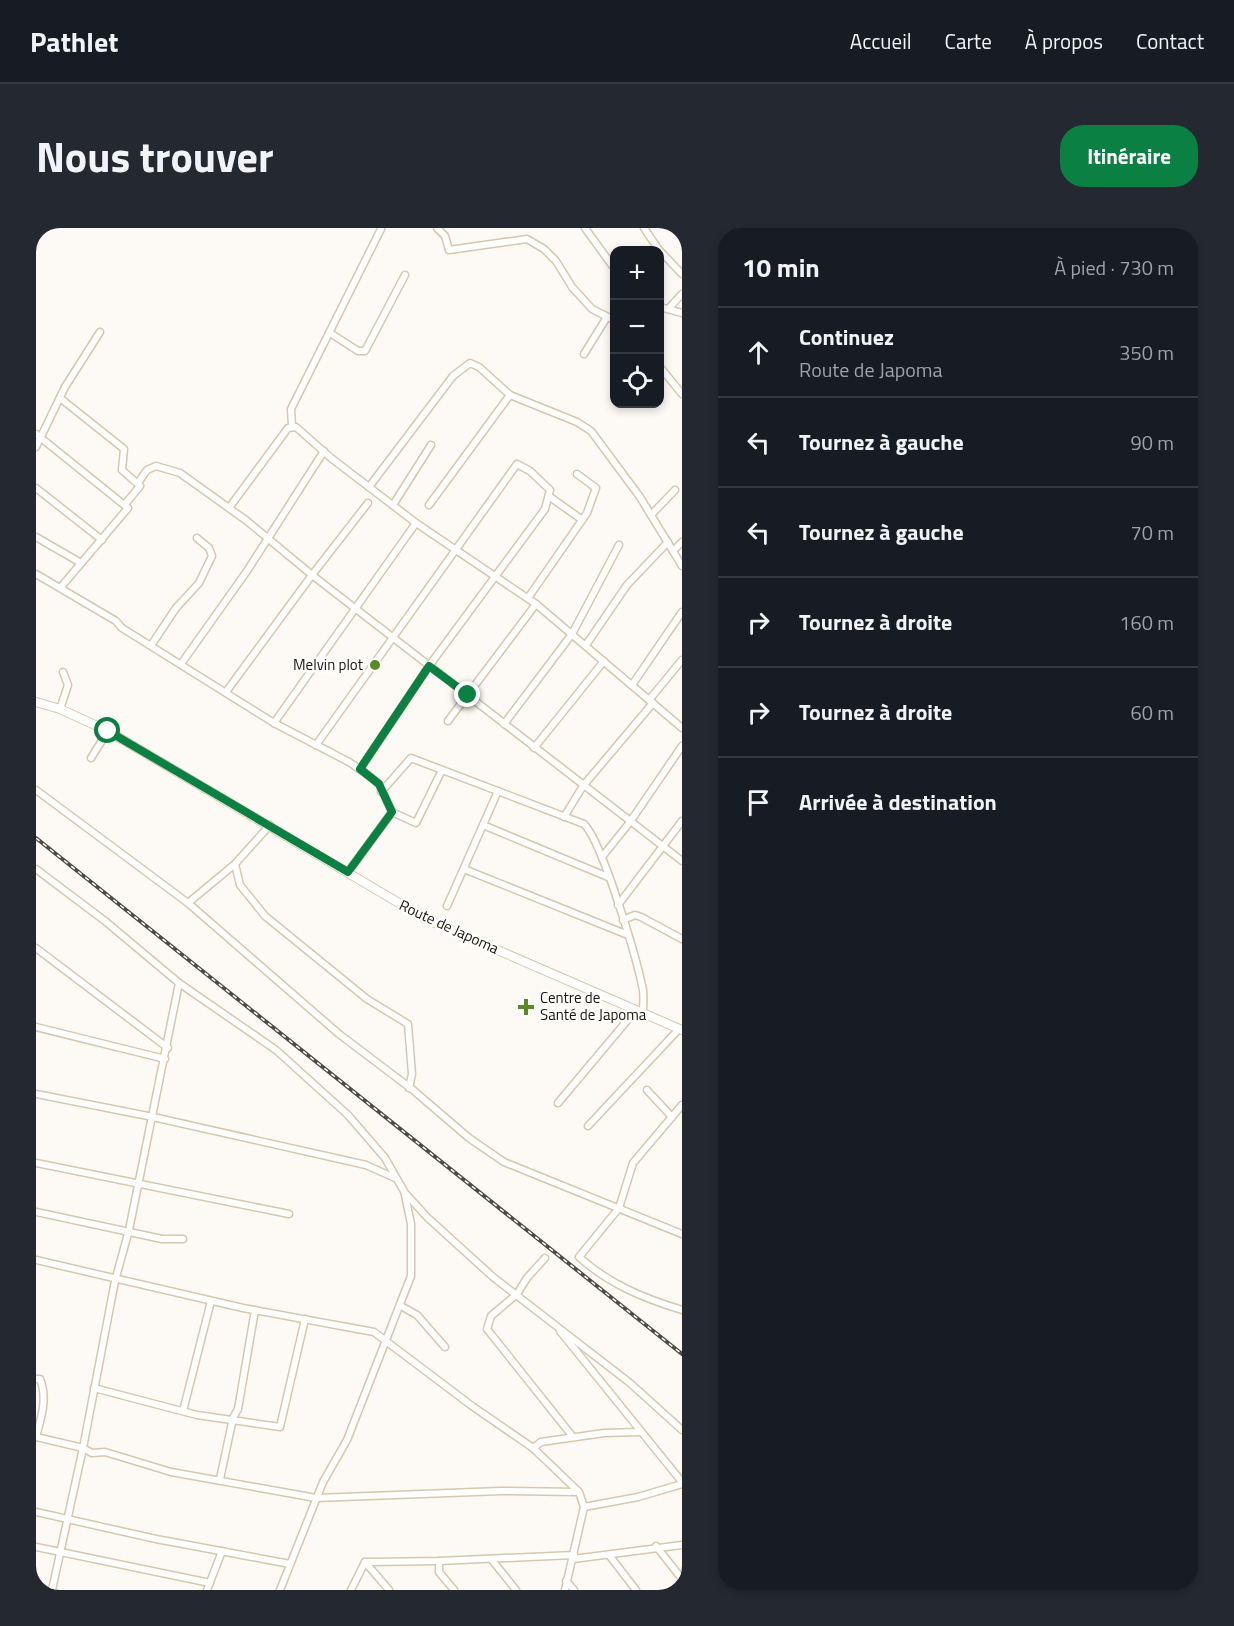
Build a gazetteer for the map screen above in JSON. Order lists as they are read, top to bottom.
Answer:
{
  "streets": {
    "street": ["Route de Japoma"]
  },
  "places": {
    "other": ["Melvin plot"],
    "health": ["Centre de Santé de Japoma"]
  },
  "page": {
    "header": "Pathlet",
    "nav": [
      "Accueil",
      "Carte",
      "À propos",
      "Contact"
    ],
    "title": "Nous trouver",
    "buttons": "Itinéraire",
    "heading": ["10 min", "À pied · 730 m"],
    "map_buttons": ["+", "−"],
    "list": [
      ["Continuez", "Route de Japoma", "350 m"],
      ["Tournez à gauche", "90 m"],
      ["Tournez à gauche", "70 m"],
      ["Tournez à droite", "160 m"],
      ["Tournez à droite", "60 m"],
      "Arrivée à destination"
    ]
  }
}
